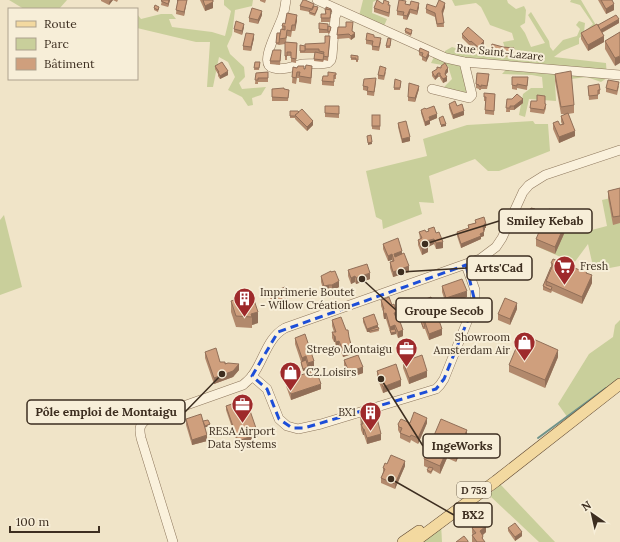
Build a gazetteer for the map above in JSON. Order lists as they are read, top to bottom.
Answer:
{
  "streets": {
    "main road": ["D 753"],
    "street": ["Rue Saint-Lazare"]
  },
  "places": {
    "other": [
      "Smiley Kebab",
      "Arts'Cad",
      "Groupe Secob",
      "Pôle emploi de Montaigu",
      "IngeWorks",
      "BX2"
    ],
    "supermarket": ["Fresh"],
    "building": ["Imprimerie Boutet - Willow Création", "BX1"],
    "shop": ["Showroom Amsterdam Air", "C2.Loisirs"],
    "office": ["Strego Montaigu", "RESA Airport Data Systems"]
  },
  "legend": ["Route", "Parc", "Bâtiment"],
  "scale_bar": "100 m",
  "north": "top left"
}
